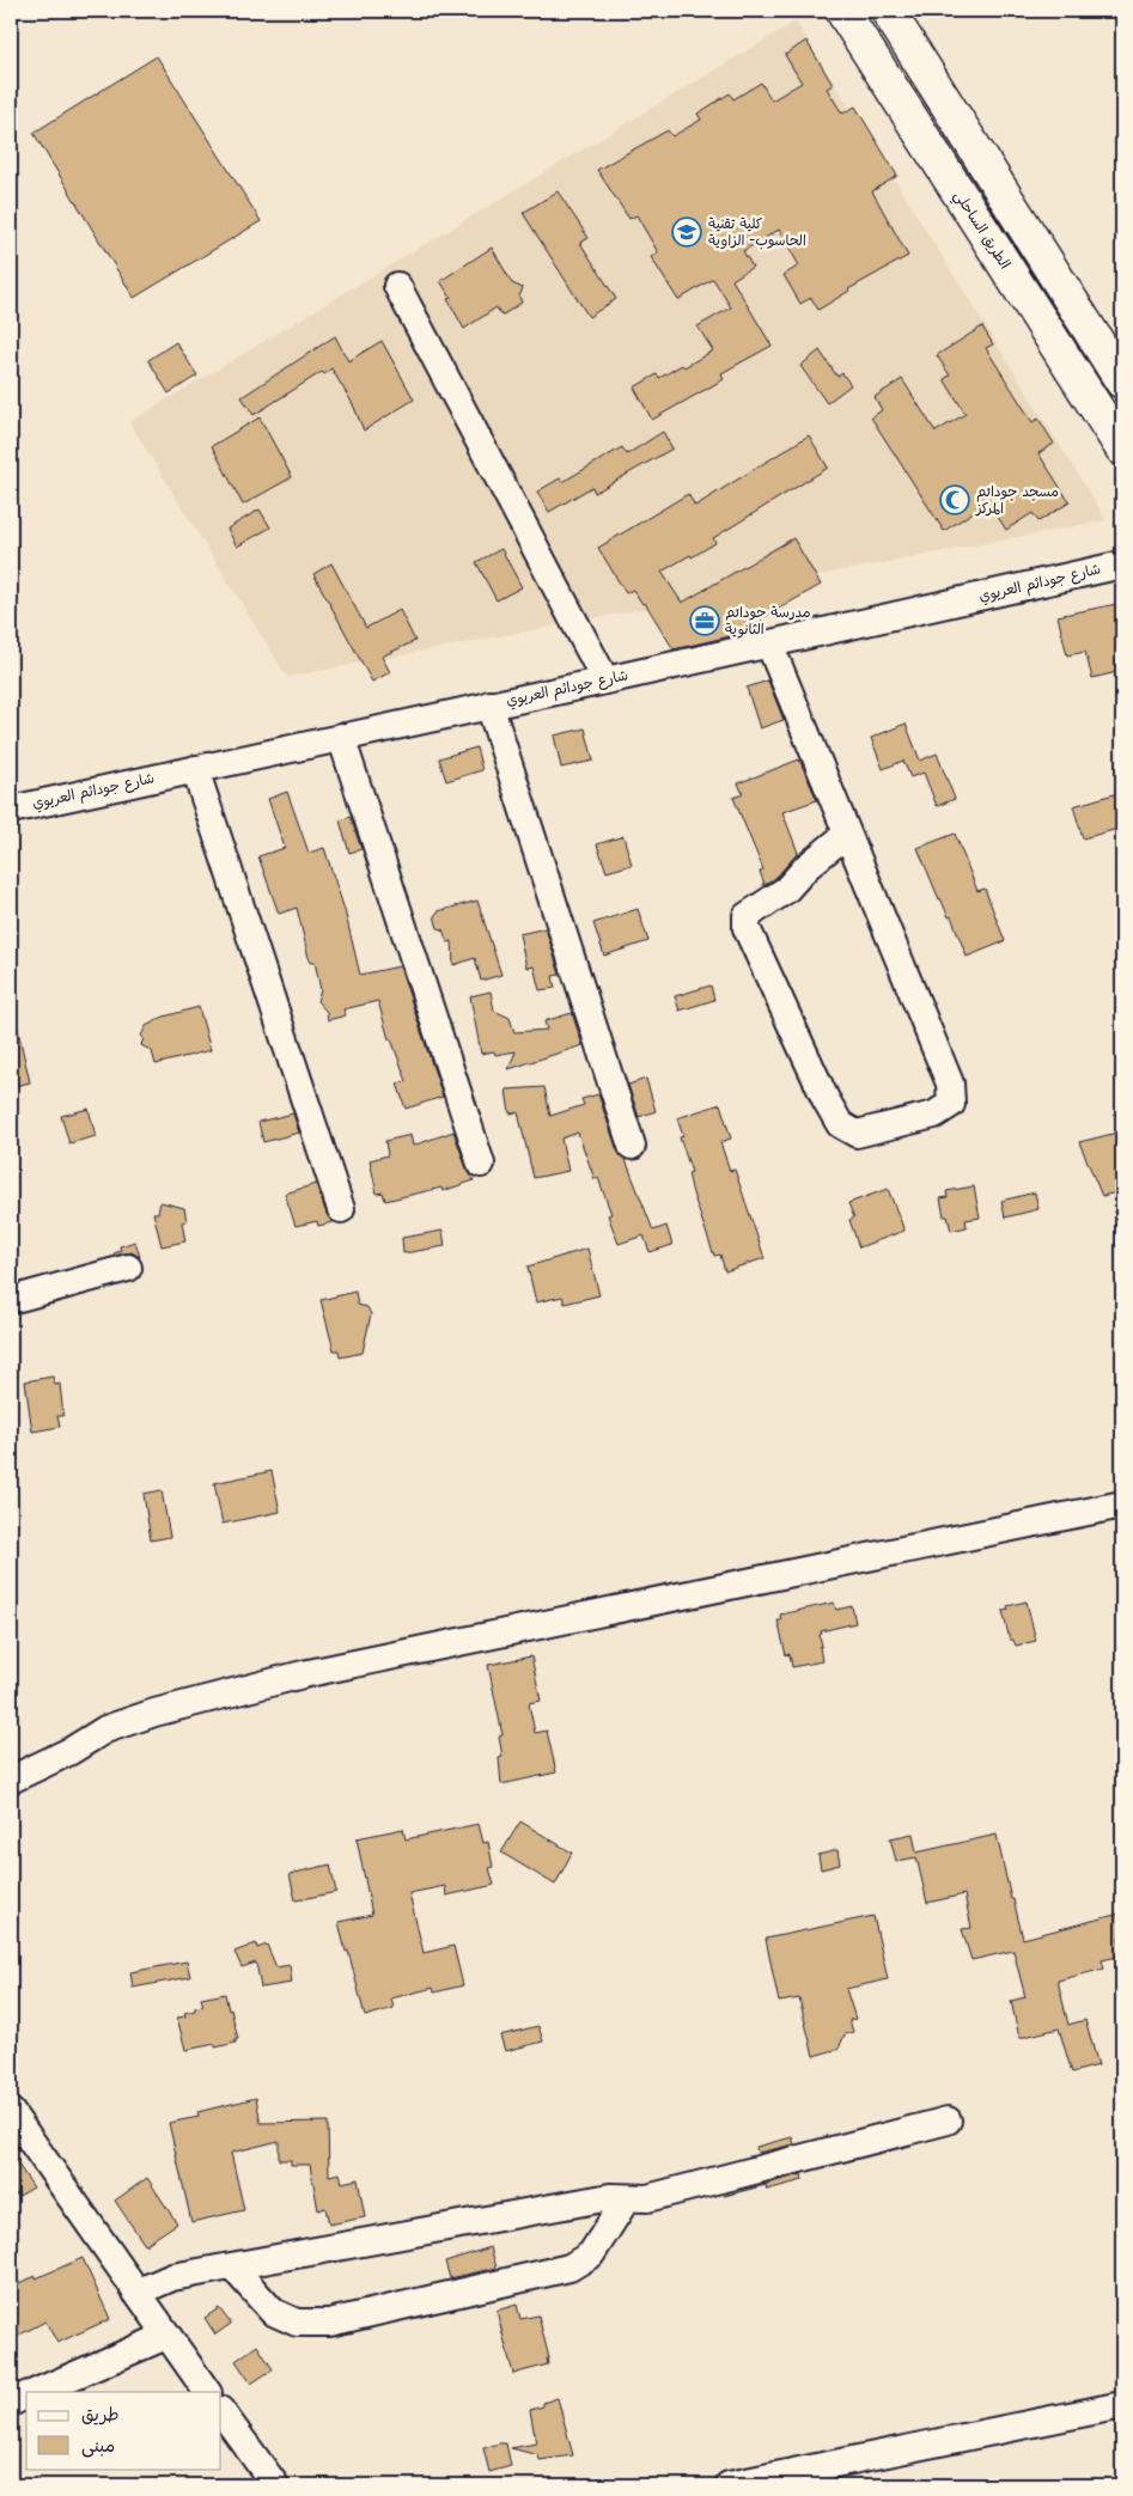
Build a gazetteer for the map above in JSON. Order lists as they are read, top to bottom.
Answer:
{
  "streets": {
    "highway": ["الطريق الساحلي"],
    "street": ["شارع جودائم العريوي"]
  },
  "places": {
    "school or university": ["كلية تقنية الحاسوب- الزاوية"],
    "mosque": ["مسجد جودائم المركز"],
    "office": ["مدرسة جودائم الثانوية"]
  },
  "legend": ["طريق", "مبنى"]
}
